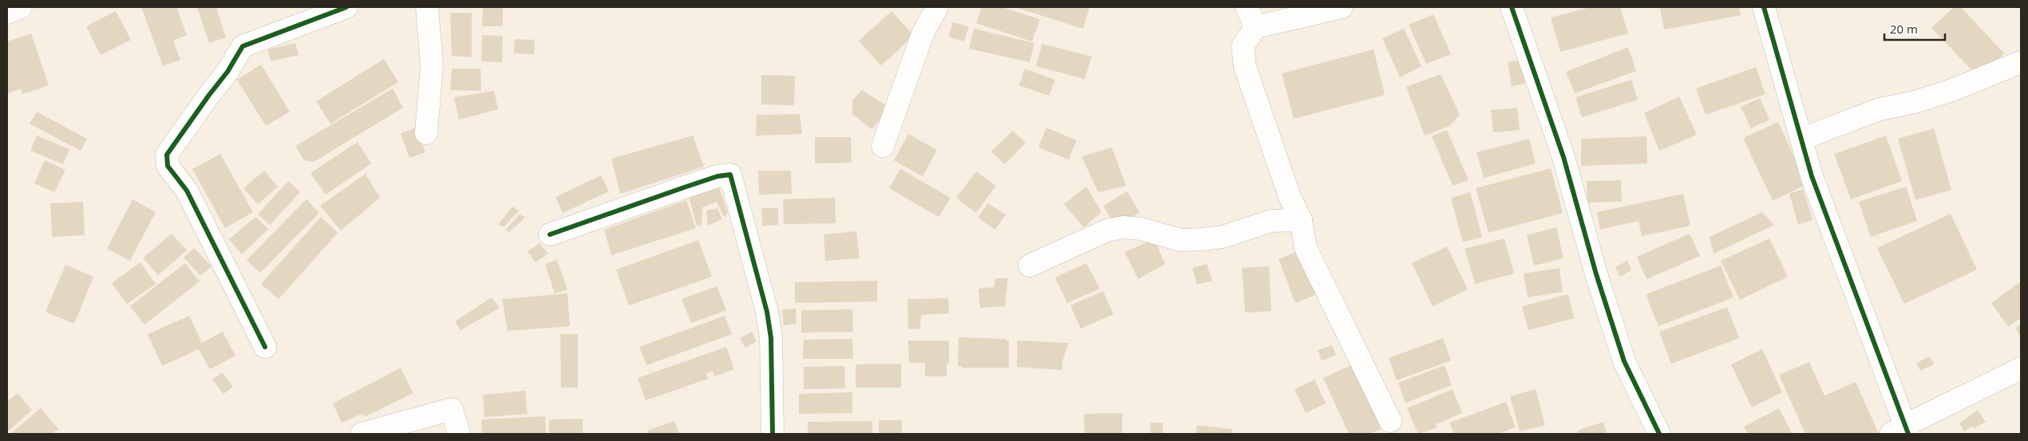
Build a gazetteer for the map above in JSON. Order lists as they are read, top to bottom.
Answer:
{
  "scale_bar": "20 m"
}
